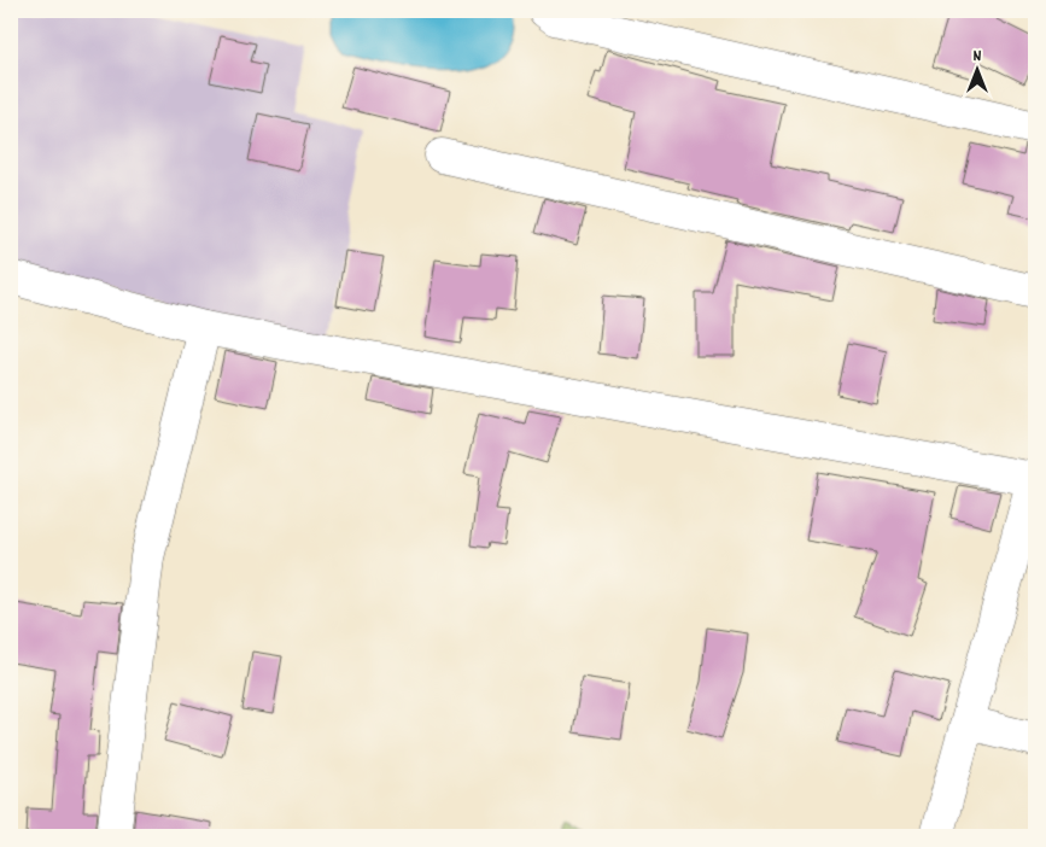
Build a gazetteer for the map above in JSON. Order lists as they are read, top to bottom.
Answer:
{
  "north": "top"
}
